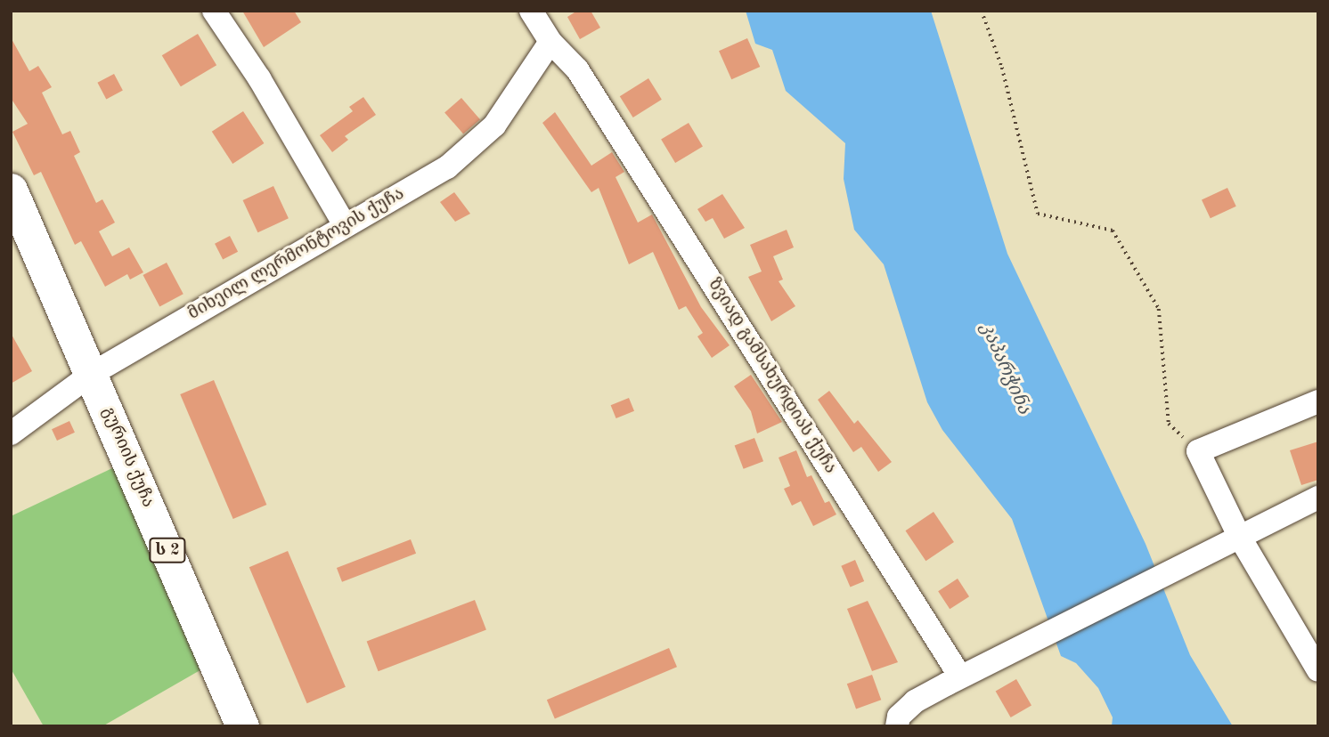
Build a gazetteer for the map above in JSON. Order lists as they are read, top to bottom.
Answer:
{
  "streets": {
    "highway": ["გურიის ქუჩა", "ს 2"],
    "street": ["მიხეილ ლერმონტოვის ქუჩა", "ზვიად გამსახურდიას ქუჩა"]
  },
  "crossings": [
    ["მიხეილ ლერმონტოვის ქუჩა", "ზვიად გამსახურდიას ქუჩა"],
    ["მიხეილ ლერმონტოვის ქუჩა", "გურიის ქუჩა"]
  ],
  "water": ["კაპარჭინა"]
}
